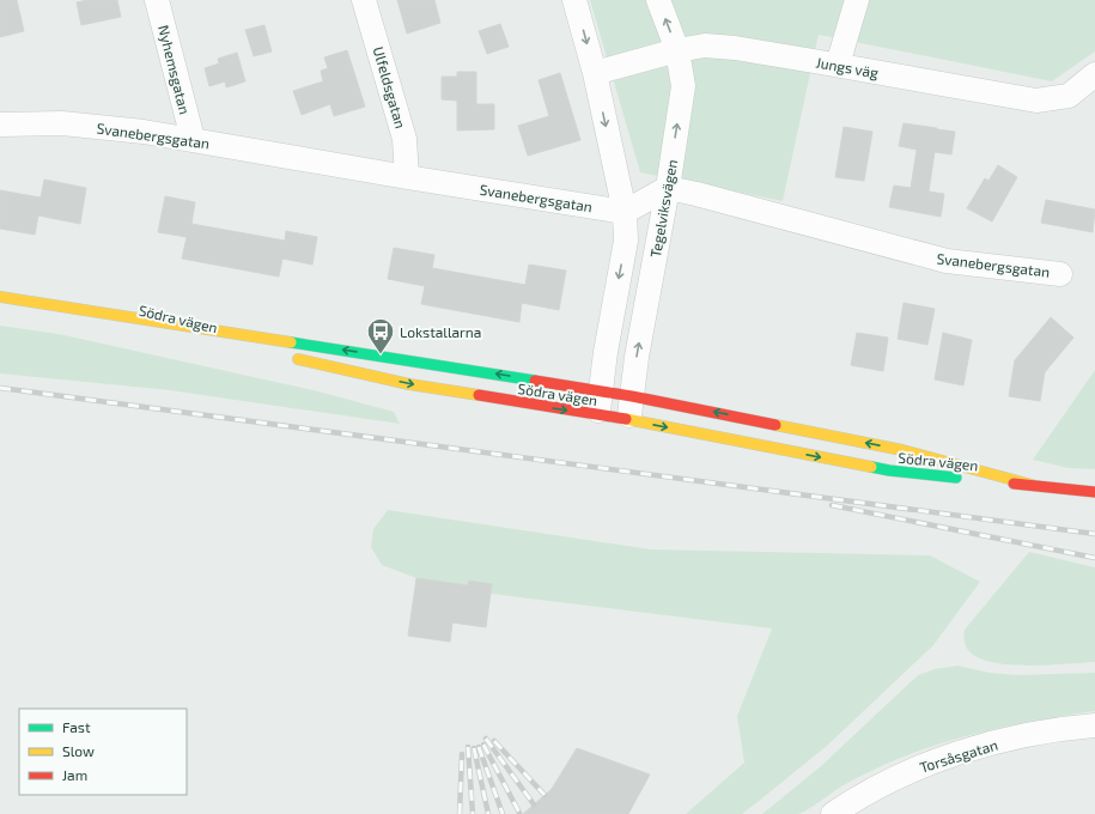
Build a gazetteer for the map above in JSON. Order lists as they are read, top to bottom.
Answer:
{
  "streets": {
    "main road": ["Södra vägen"],
    "street": [
      "Jungs väg",
      "Nyhemsgatan",
      "Ulfeldsgatan",
      "Svanebergsgatan",
      "Tegelviksvägen",
      "Torsåsgatan"
    ]
  },
  "crossings": [
    ["Jungs väg", "Tegelviksvägen"],
    ["Nyhemsgatan", "Svanebergsgatan"],
    ["Ulfeldsgatan", "Svanebergsgatan"],
    ["Svanebergsgatan", "Tegelviksvägen"],
    ["Tegelviksvägen", "Södra vägen"]
  ],
  "places": {
    "bus stop": ["Lokstallarna"]
  },
  "legend": ["Fast", "Slow", "Jam"]
}
